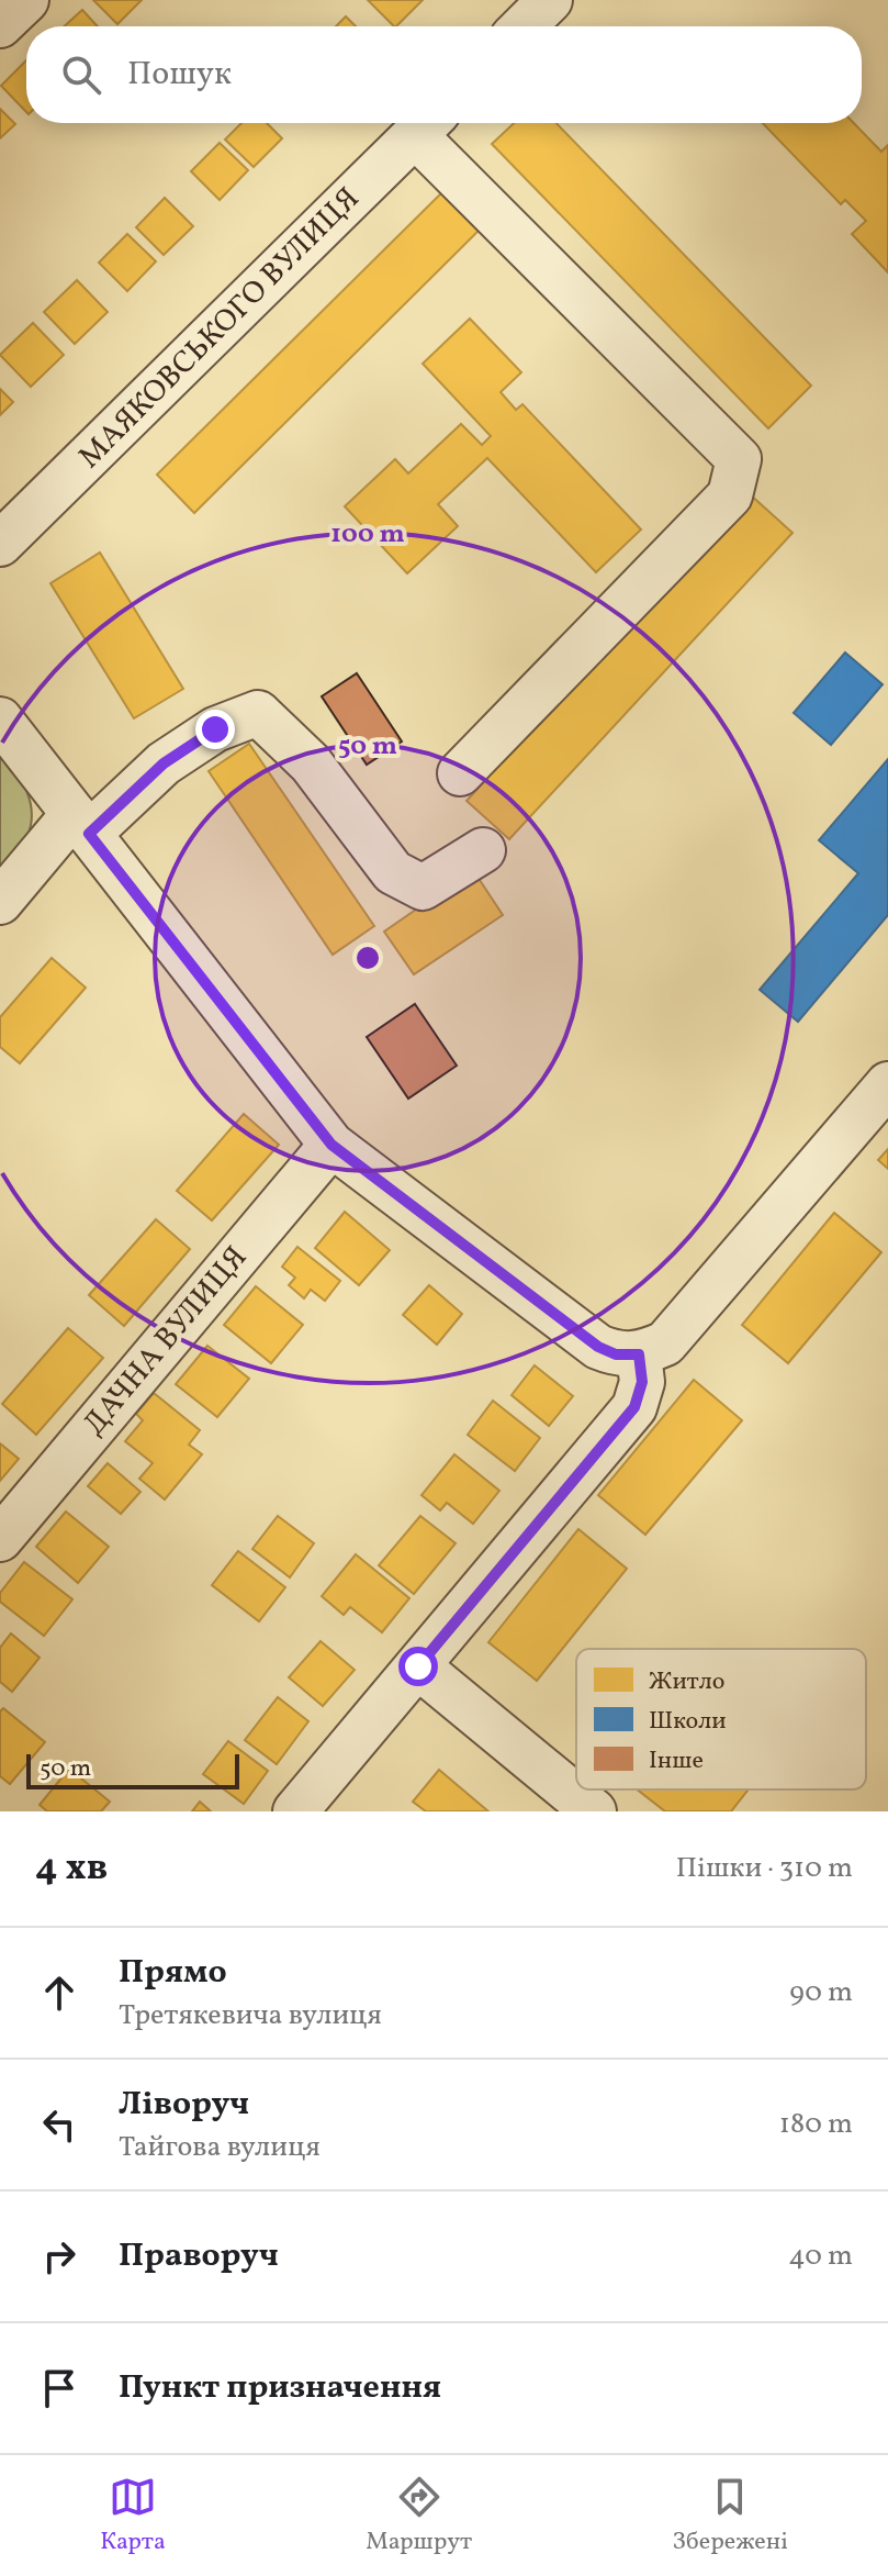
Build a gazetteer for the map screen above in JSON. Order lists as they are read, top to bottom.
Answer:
{
  "streets": {
    "street": ["МАЯКОВСЬКОГО ВУЛИЦЯ", "ДАЧНА ВУЛИЦЯ"]
  },
  "legend": ["Житло", "Школи", "Інше"],
  "scale_bar": "50 m",
  "page": {
    "search": "Пошук",
    "scale": "50 m",
    "heading": ["4 хв", "Пішки · 310 m"],
    "list": [
      ["Прямо", "Третякевича вулиця", "90 m"],
      ["Ліворуч", "Тайгова вулиця", "180 m"],
      ["Праворуч", "40 m"],
      "Пункт призначення"
    ],
    "nav": ["Карта", "Маршрут", "Збережені"]
  },
  "rings": ["100 m", "50 m"]
}
